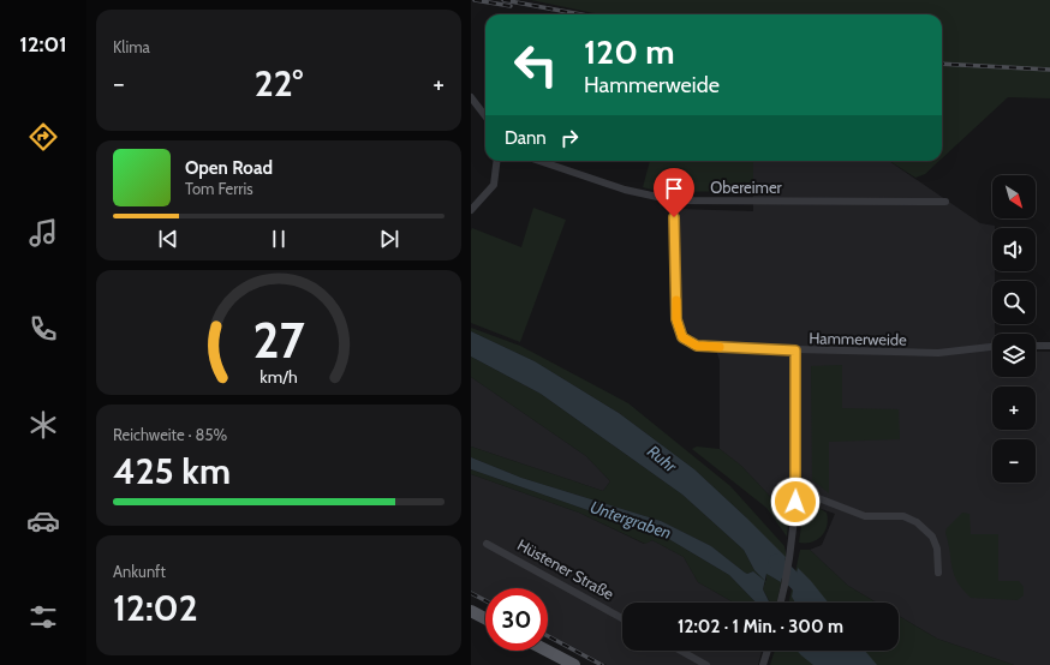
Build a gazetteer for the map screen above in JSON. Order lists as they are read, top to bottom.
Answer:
{
  "streets": {
    "street": ["Obereimer", "Hammerweide", "Hüstener Straße"]
  },
  "crossings": [
    ["Obereimer", "Hammerweide"]
  ],
  "water": ["Ruhr", "Untergraben"],
  "north": "bottom right",
  "page": {
    "tabs": "12:01",
    "tile": [
      "Klima",
      ["Reichweite · 85%", "425 km"],
      ["Ankunft", "12:02"]
    ],
    "turn": ["120 m", "Hammerweide"],
    "heat": ["−", "22°", "+"],
    "then": "Dann",
    "song": ["Open Road", "Tom Ferris"],
    "map_buttons": ["+", "−"],
    "limit": "30",
    "trip": "12:02 · 1 Min. · 300 m",
    "gauge": ["27", "km/h"]
  }
}
